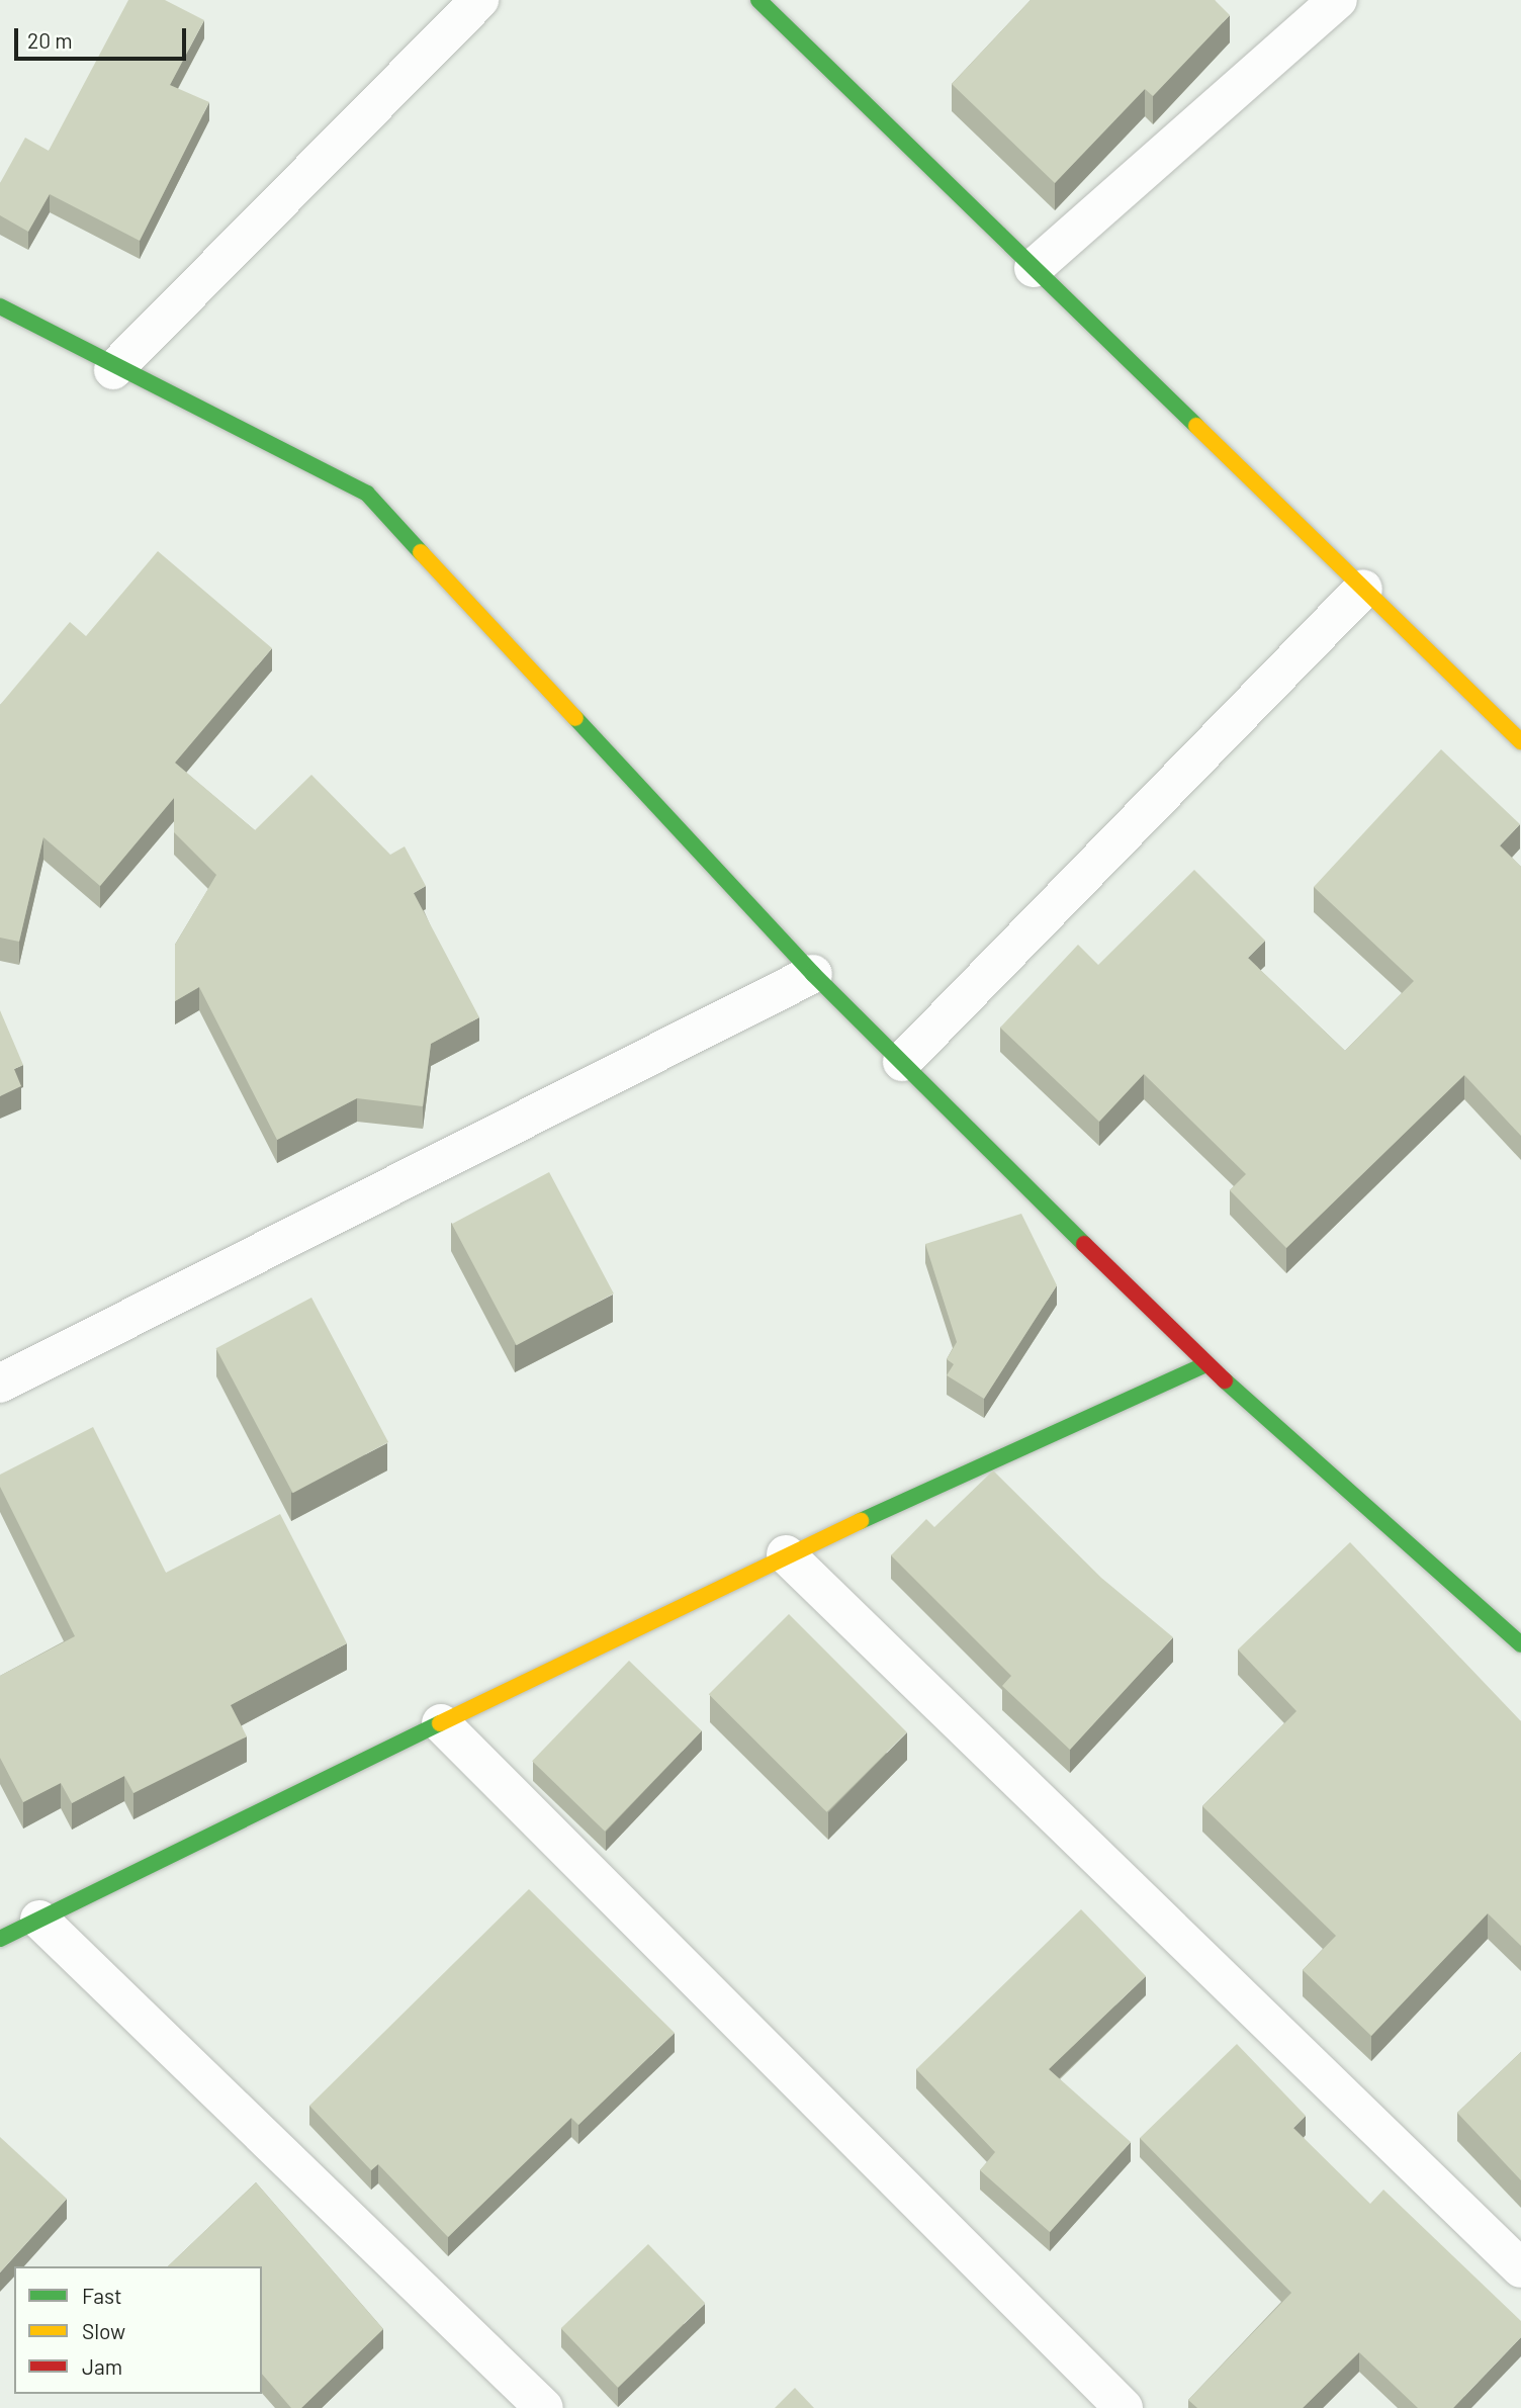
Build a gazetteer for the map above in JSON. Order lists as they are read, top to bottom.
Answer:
{
  "legend": ["Fast", "Slow", "Jam"],
  "scale_bar": "20 m"
}
